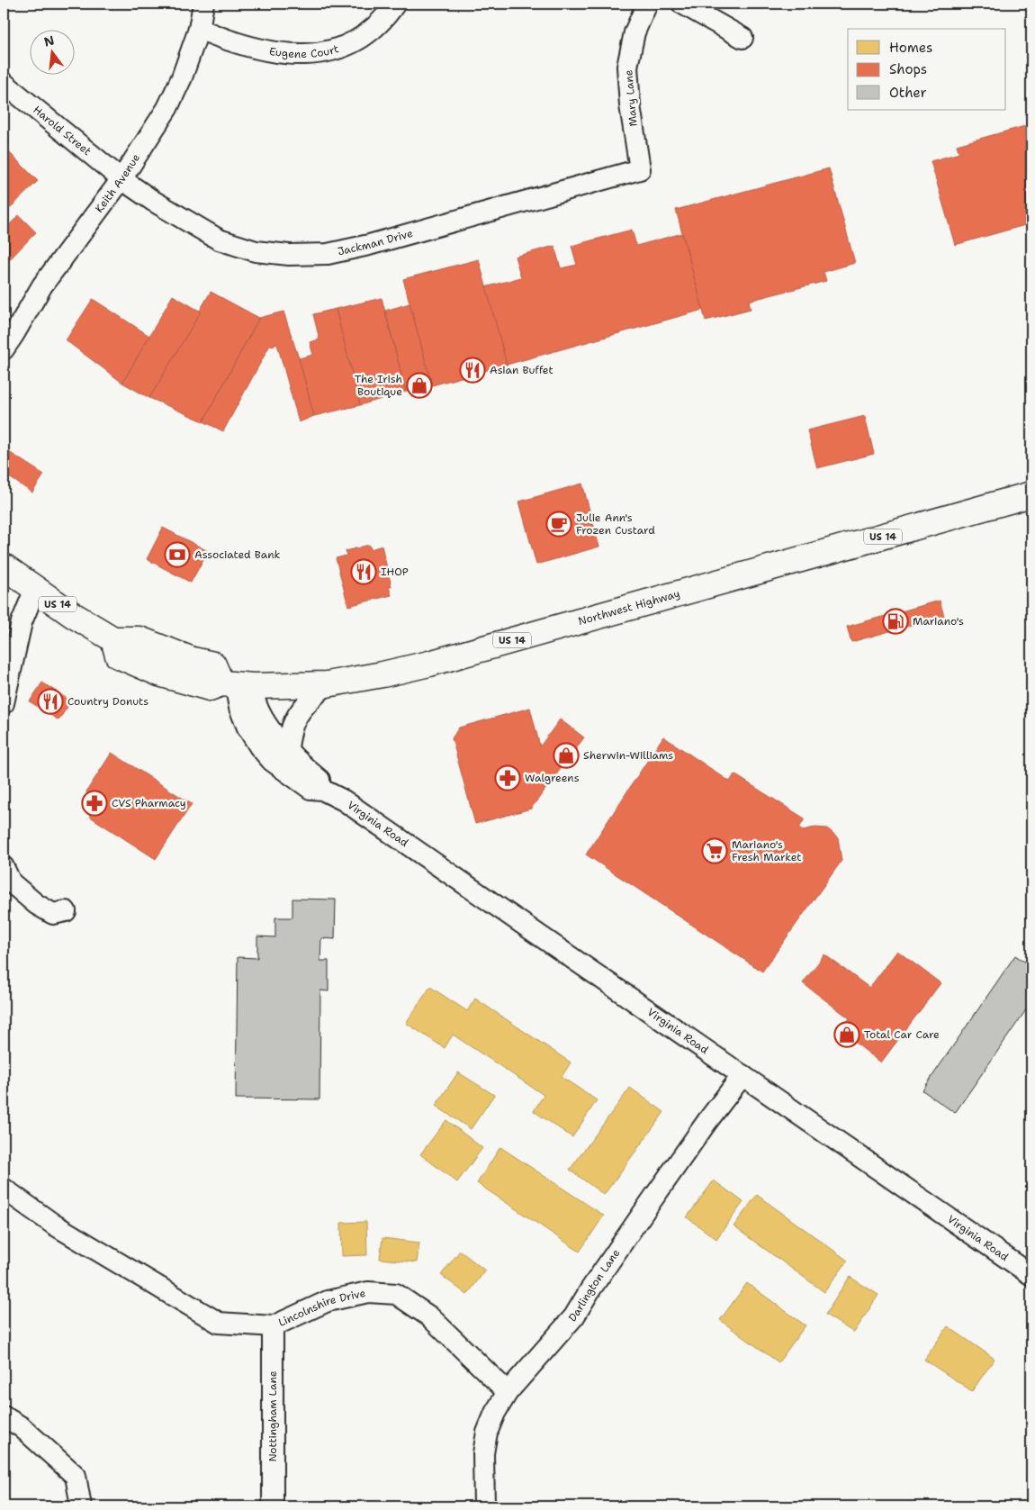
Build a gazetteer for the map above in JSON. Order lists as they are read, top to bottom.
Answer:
{
  "streets": {
    "main road": ["US 14", "Northwest Highway"],
    "street": [
      "Eugene Court",
      "Mary Lane",
      "Harold Street",
      "Keith Avenue",
      "Jackman Drive",
      "Virginia Road",
      "Darlington Lane",
      "Lincolnshire Drive",
      "Nottingham Lane"
    ]
  },
  "crossings": [
    ["Eugene Court", "Keith Avenue"],
    ["Mary Lane", "Jackman Drive"],
    ["Harold Street", "Keith Avenue"],
    ["Harold Street", "Jackman Drive"],
    ["Keith Avenue", "Jackman Drive"],
    ["US 14", "Northwest Highway"],
    ["US 14", "Virginia Road"],
    ["Northwest Highway", "Virginia Road"],
    ["Virginia Road", "Darlington Lane"],
    ["Darlington Lane", "Lincolnshire Drive"],
    ["Lincolnshire Drive", "Nottingham Lane"]
  ],
  "places": {
    "restaurant": ["Asian Buffet", "IHOP", "Country Donuts"],
    "shop": ["The Irish Boutique", "Sherwin-Williams", "Total Car Care"],
    "cafe": ["Julie Ann's Frozen Custard"],
    "bank": ["Associated Bank"],
    "fuel station": ["Mariano's"],
    "pharmacy": ["Walgreens", "CVS Pharmacy"],
    "supermarket": ["Mariano's Fresh Market"]
  },
  "legend": ["Homes", "Shops", "Other"],
  "north": "top"
}
